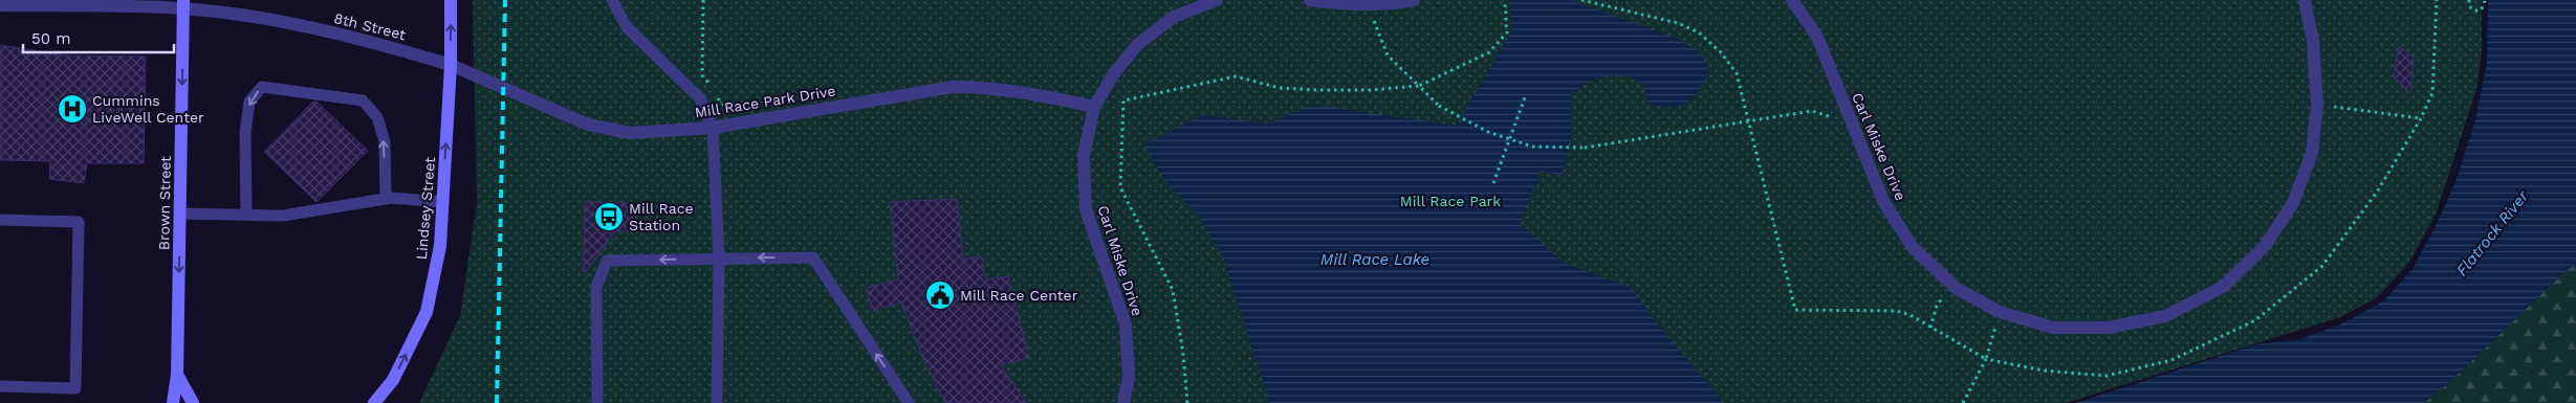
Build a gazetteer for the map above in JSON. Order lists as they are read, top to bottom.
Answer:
{
  "streets": {
    "main road": ["Brown Street", "Lindsey Street"],
    "street": ["8th Street", "Mill Race Park Drive", "Carl Miske Drive"]
  },
  "crossings": [
    ["8th Street", "Mill Race Park Drive"],
    ["8th Street", "Brown Street"],
    ["8th Street", "Lindsey Street"],
    ["Mill Race Park Drive", "Carl Miske Drive"],
    ["Mill Race Park Drive", "Lindsey Street"]
  ],
  "one_way": ["Brown Street", "Lindsey Street"],
  "water": ["Flatrock River", "Mill Race Lake"],
  "parks": ["Mill Race Park"],
  "places": {
    "hospital": ["Cummins LiveWell Center"],
    "bus stop": ["Mill Race Station"],
    "public building": ["Mill Race Center"]
  },
  "scale_bar": "50 m"
}
